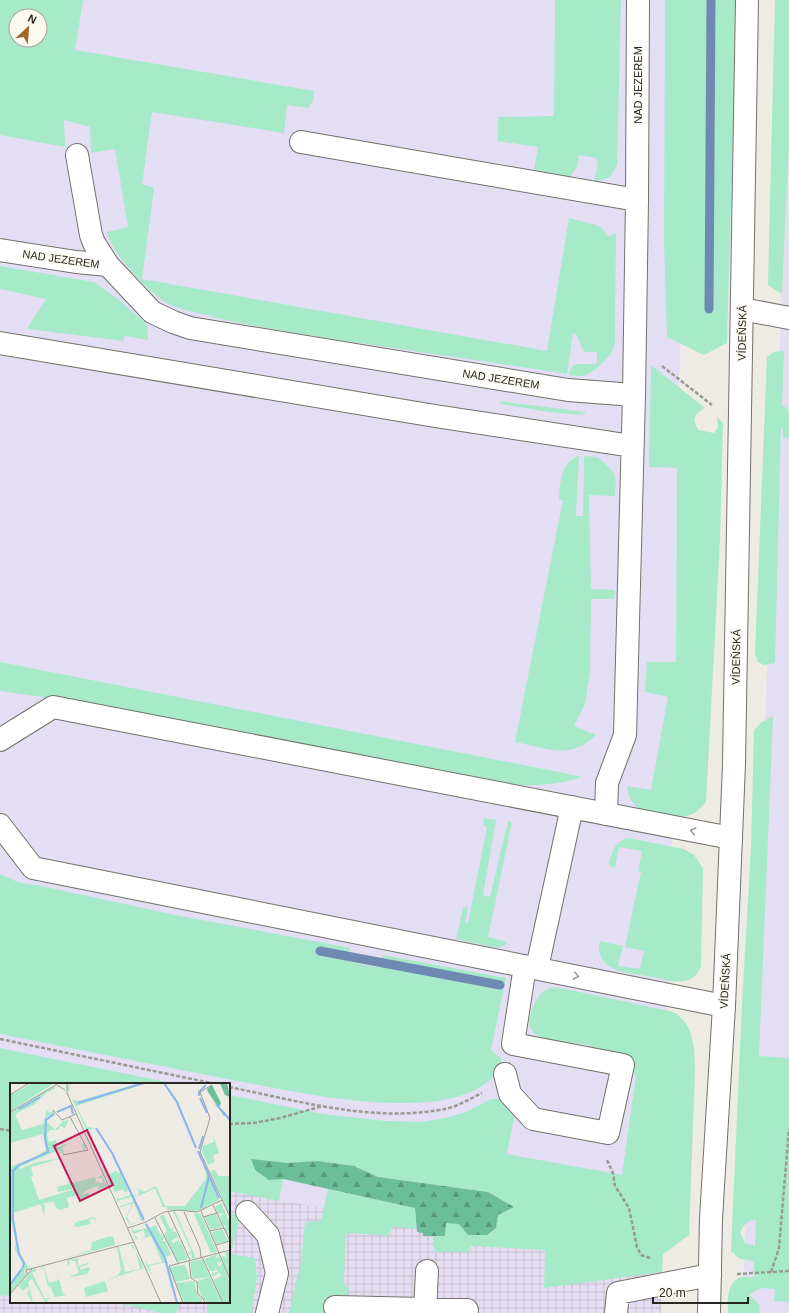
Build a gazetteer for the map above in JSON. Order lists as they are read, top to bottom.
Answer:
{
  "streets": {
    "main road": ["NAD JEZEREM", "VÍDEŇSKÁ"]
  },
  "scale_bar": "20 m",
  "north": "top right"
}
